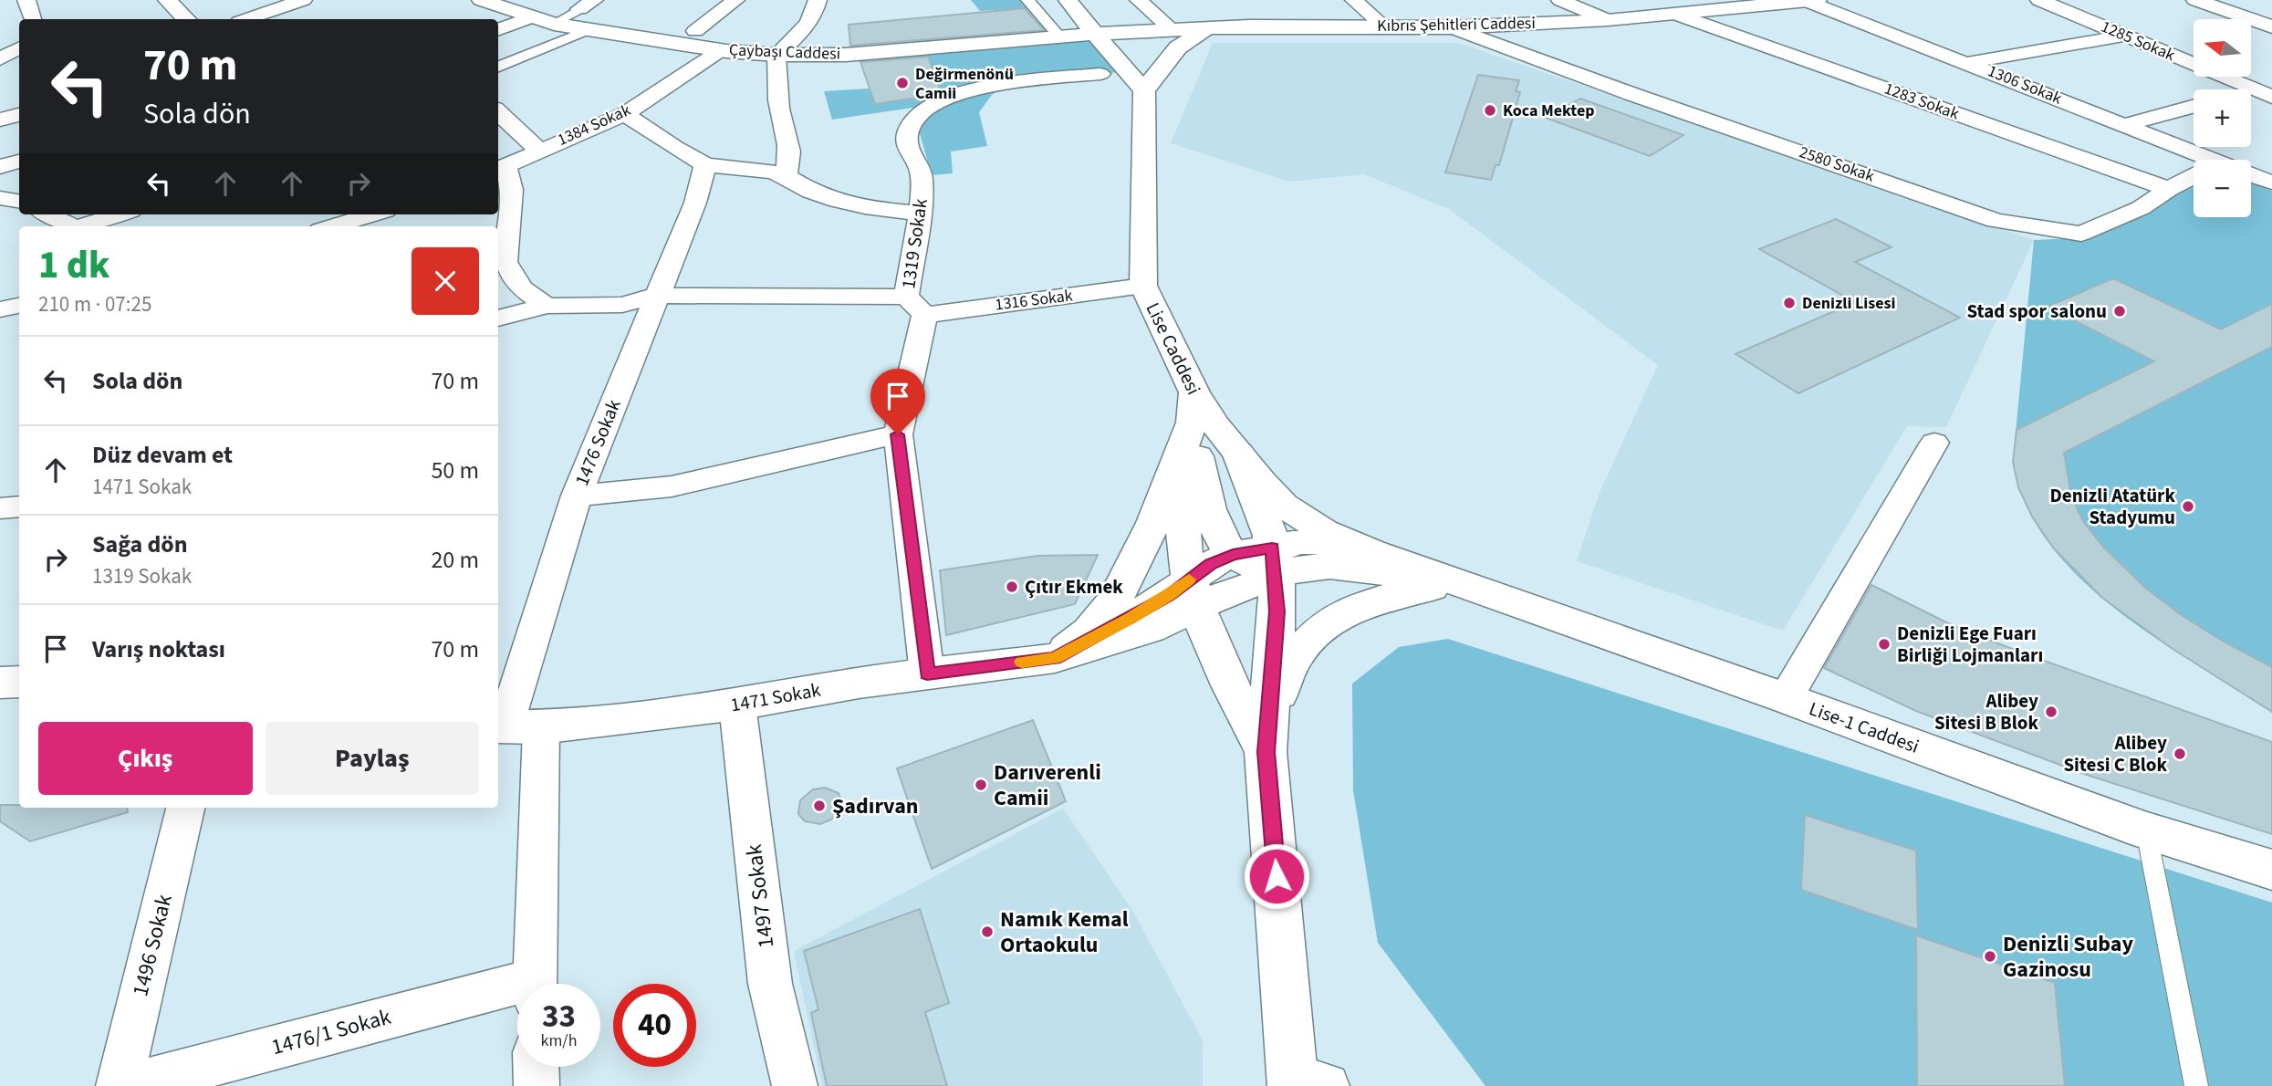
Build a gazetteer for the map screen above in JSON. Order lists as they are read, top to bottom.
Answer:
{
  "streets": {
    "main road": [
      "Kıbrıs Şehitleri Caddesi",
      "Çaybaşı Caddesi",
      "Lise Caddesi",
      "1471 Sokak",
      "Lise-1 Caddesi"
    ],
    "street": [
      "1285 Sokak",
      "1306 Sokak",
      "1283 Sokak",
      "1384 Sokak",
      "2580 Sokak",
      "1319 Sokak",
      "1316 Sokak",
      "1476 Sokak",
      "1497 Sokak",
      "1496 Sokak",
      "1476/1 Sokak"
    ]
  },
  "crossings": [
    ["Kıbrıs Şehitleri Caddesi", "Çaybaşı Caddesi"],
    ["Kıbrıs Şehitleri Caddesi", "1306 Sokak"],
    ["Kıbrıs Şehitleri Caddesi", "1283 Sokak"],
    ["Kıbrıs Şehitleri Caddesi", "2580 Sokak"],
    ["Çaybaşı Caddesi", "1384 Sokak"],
    ["1283 Sokak", "2580 Sokak"],
    ["1384 Sokak", "1316 Sokak"],
    ["1384 Sokak", "1476 Sokak"],
    ["1319 Sokak", "1316 Sokak"],
    ["1319 Sokak", "1471 Sokak"],
    ["1316 Sokak", "Lise Caddesi"],
    ["1316 Sokak", "1476 Sokak"],
    ["Lise Caddesi", "Lise-1 Caddesi"],
    ["1476 Sokak", "1471 Sokak"],
    ["1471 Sokak", "1497 Sokak"]
  ],
  "places": [
    "Değirmenönü Camii",
    "Koca Mektep",
    "Denizli Lisesi",
    "Stad spor salonu",
    "Denizli Atatürk Stadyumu",
    "Çıtır Ekmek",
    "Denizli Ege Fuarı Birliği Lojmanları",
    "Alibey Sitesi B Blok",
    "Alibey Sitesi C Blok",
    "Darıverenli Camii",
    "Şadırvan",
    "Namık Kemal Ortaokulu",
    "Denizli Subay Gazinosu"
  ],
  "north": "left",
  "page": {
    "map_buttons": ["+", "−"],
    "turn": ["70 m", "Sola dön"],
    "heading": ["1 dk", "210 m · 07:25"],
    "list": [
      {
        "name": "Sola dön",
        "value": "70 m"
      },
      {
        "name": "Düz devam et",
        "note": "1471 Sokak",
        "value": "50 m"
      },
      {
        "name": "Sağa dön",
        "note": "1319 Sokak",
        "value": "20 m"
      },
      {
        "name": "Varış noktası",
        "value": "70 m"
      }
    ],
    "buttons": ["Çıkış", "Paylaş"],
    "speed": "33 km/h",
    "limit": "40"
  }
}
